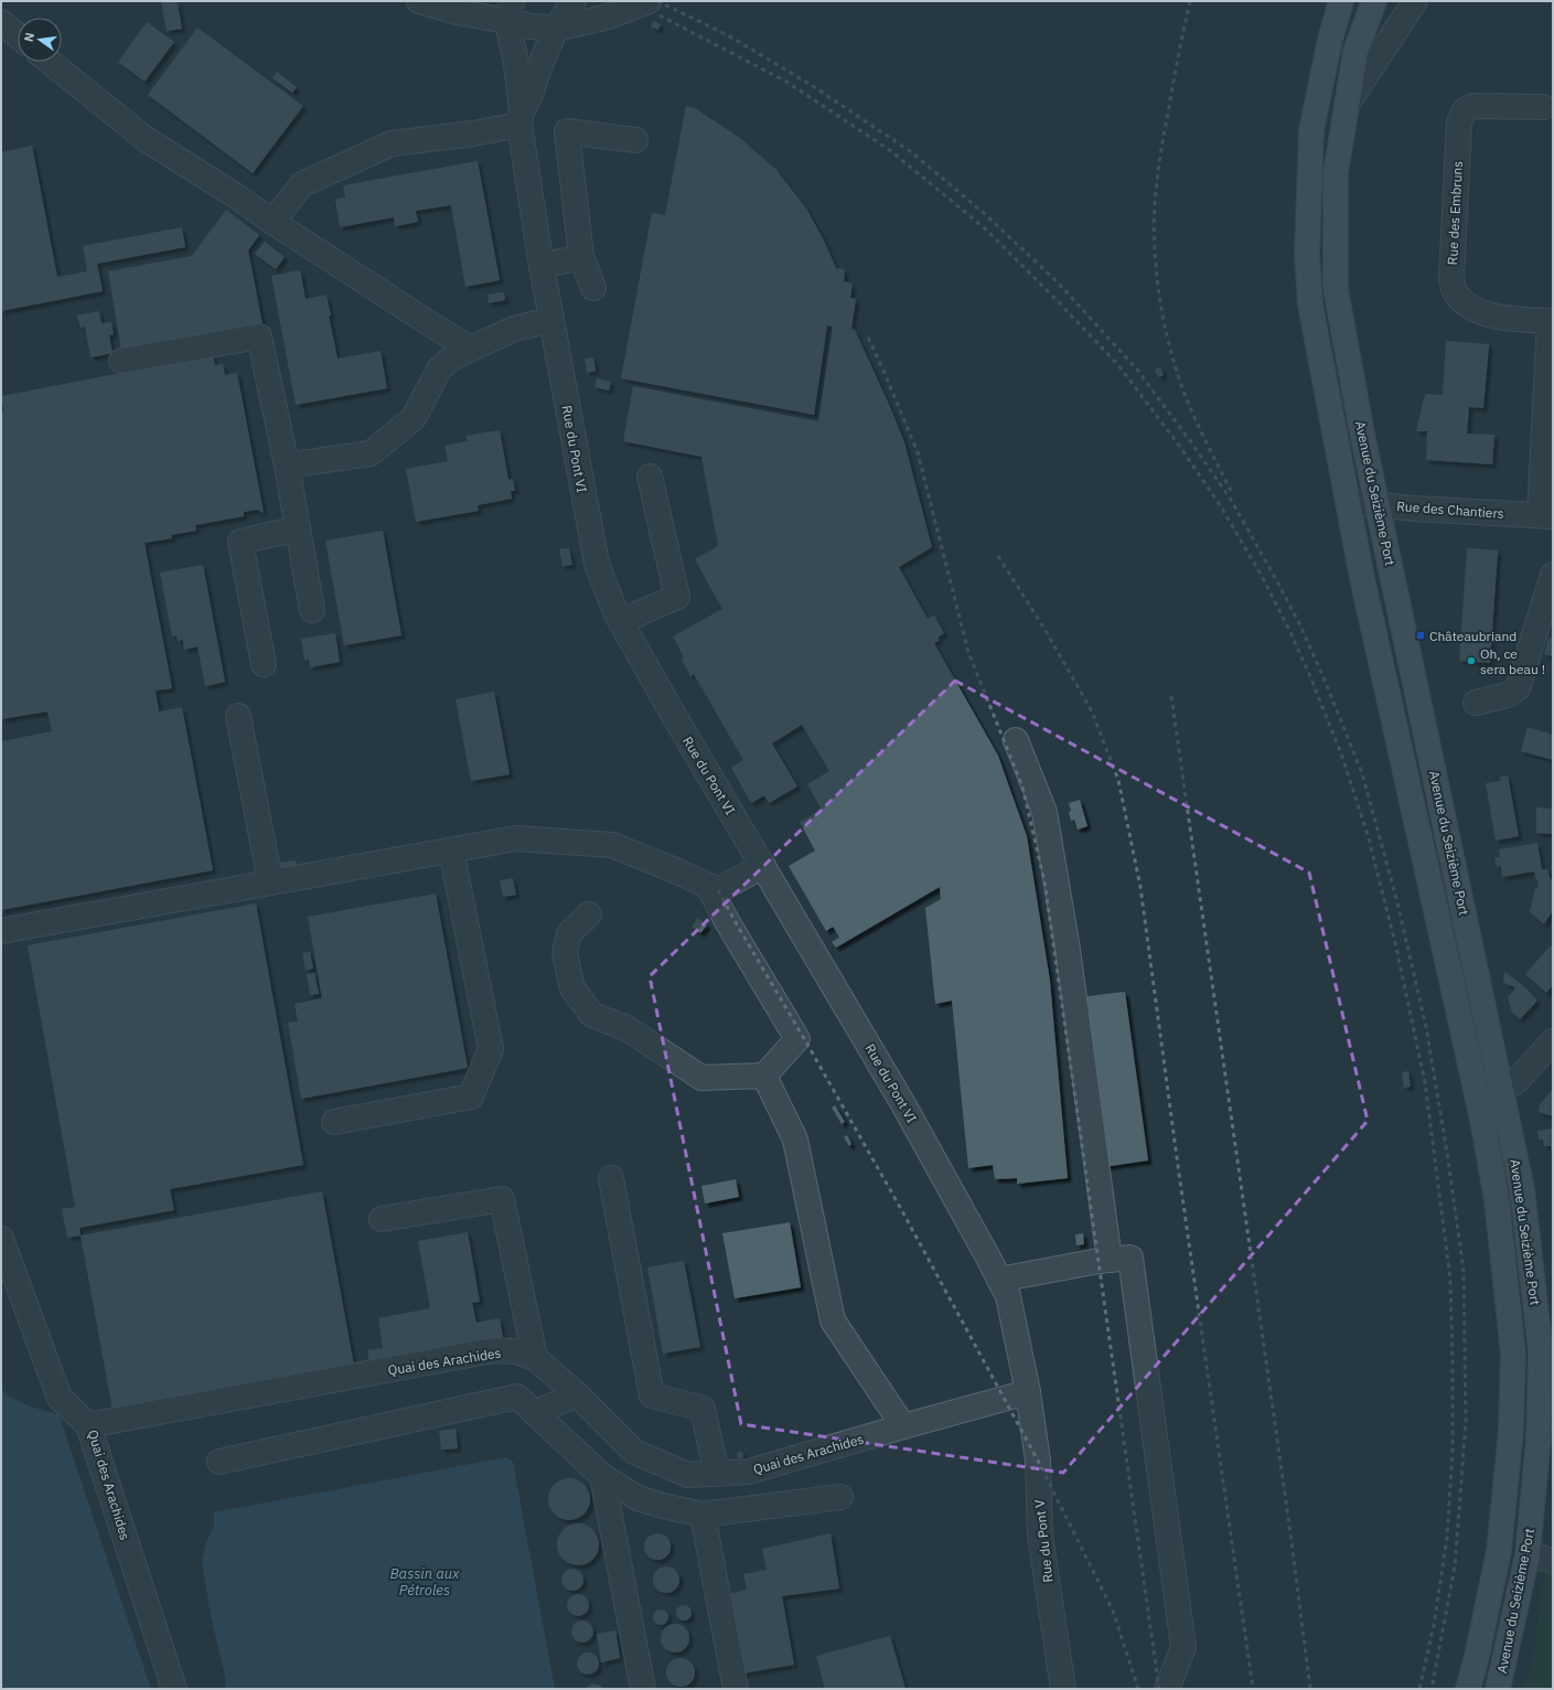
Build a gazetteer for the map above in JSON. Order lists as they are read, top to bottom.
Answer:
{
  "streets": {
    "main road": ["Avenue du Seizième Port"],
    "street": [
      "Rue des Embruns",
      "Rue du Pont VI",
      "Rue des Chantiers",
      "Quai des Arachides",
      "Rue du Pont V"
    ]
  },
  "crossings": [
    ["Rue des Embruns", "Rue des Chantiers"],
    ["Rue du Pont VI", "Quai des Arachides"],
    ["Rue du Pont VI", "Rue du Pont V"],
    ["Avenue du Seizième Port", "Rue des Chantiers"],
    ["Quai des Arachides", "Rue du Pont V"]
  ],
  "water": ["Bassin aux Pétroles"],
  "places": {
    "transit": ["Châteaubriand"],
    "other": ["Oh, ce sera beau !"]
  },
  "north": "left"
}
